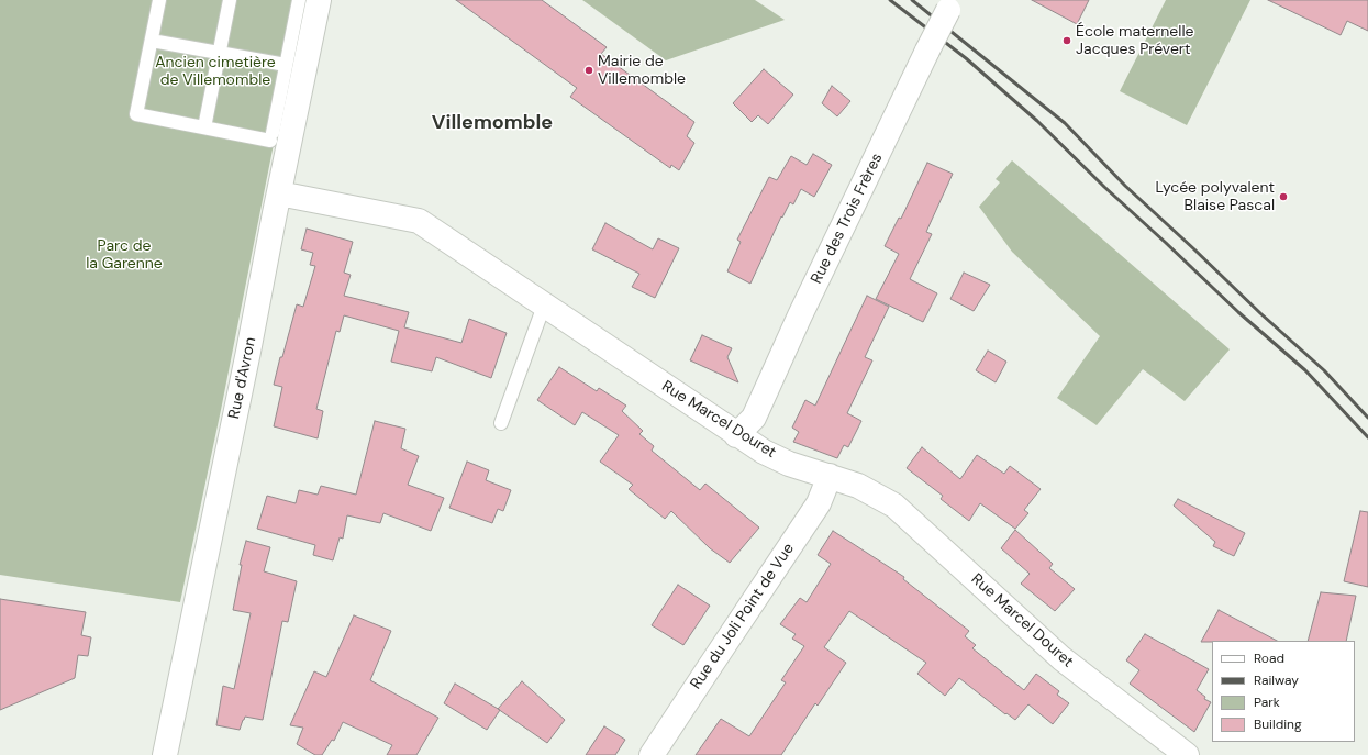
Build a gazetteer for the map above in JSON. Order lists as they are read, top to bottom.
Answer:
{
  "streets": {
    "street": [
      "Rue des Trois Frères",
      "Rue d'Avron",
      "Rue Marcel Douret",
      "Rue du Joli Point de Vue"
    ]
  },
  "crossings": [
    ["Rue des Trois Frères", "Rue Marcel Douret"],
    ["Rue d'Avron", "Rue Marcel Douret"],
    ["Rue Marcel Douret", "Rue du Joli Point de Vue"]
  ],
  "districts": ["Villemomble"],
  "parks": ["Ancien cimetière de Villemomble", "Parc de la Garenne"],
  "places": ["École maternelle Jacques Prévert", "Mairie de Villemomble", "Lycée polyvalent Blaise Pascal"],
  "legend": [
    "Road",
    "Railway",
    "Park",
    "Building"
  ]
}
